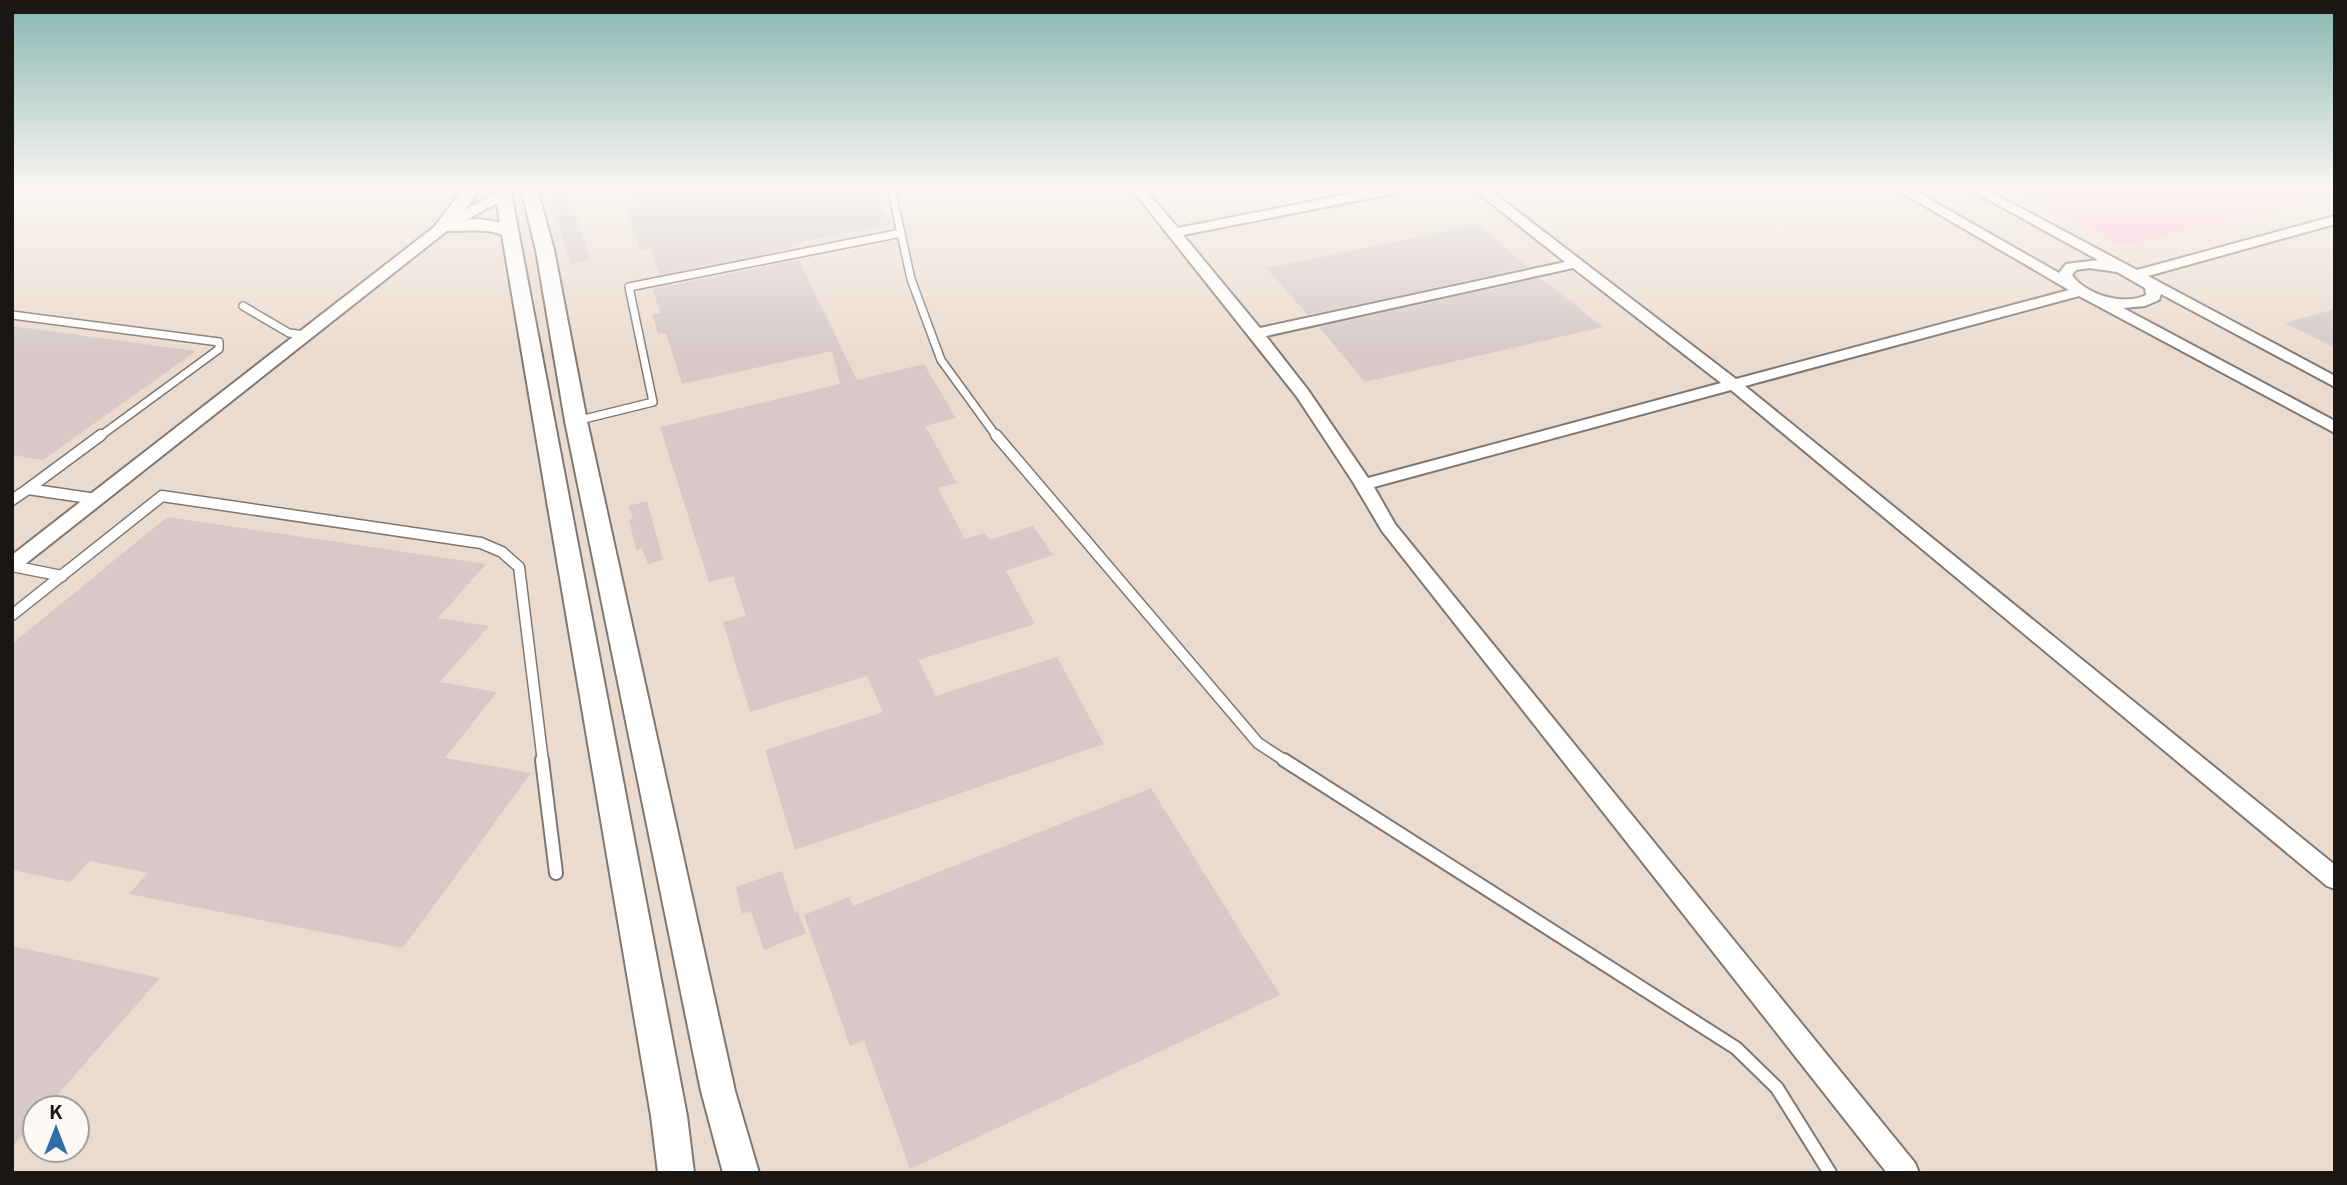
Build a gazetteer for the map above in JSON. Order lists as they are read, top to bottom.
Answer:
{
  "north": "top"
}
